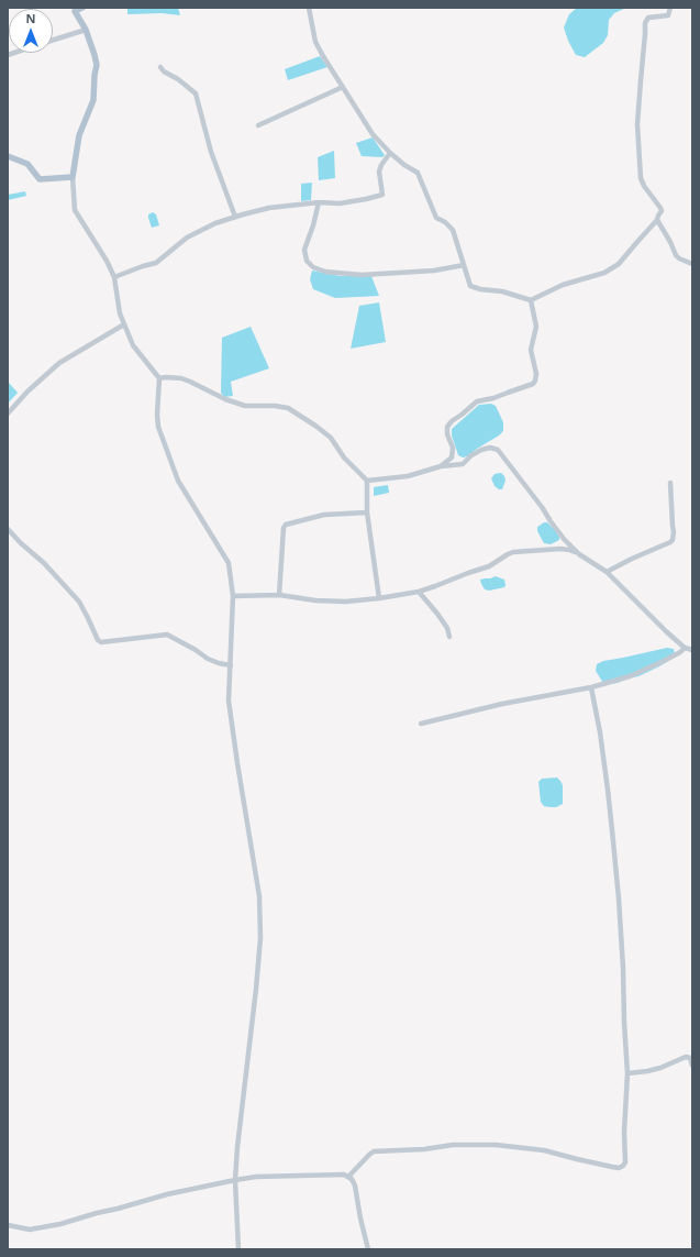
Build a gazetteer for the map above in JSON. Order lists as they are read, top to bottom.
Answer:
{
  "north": "top"
}
